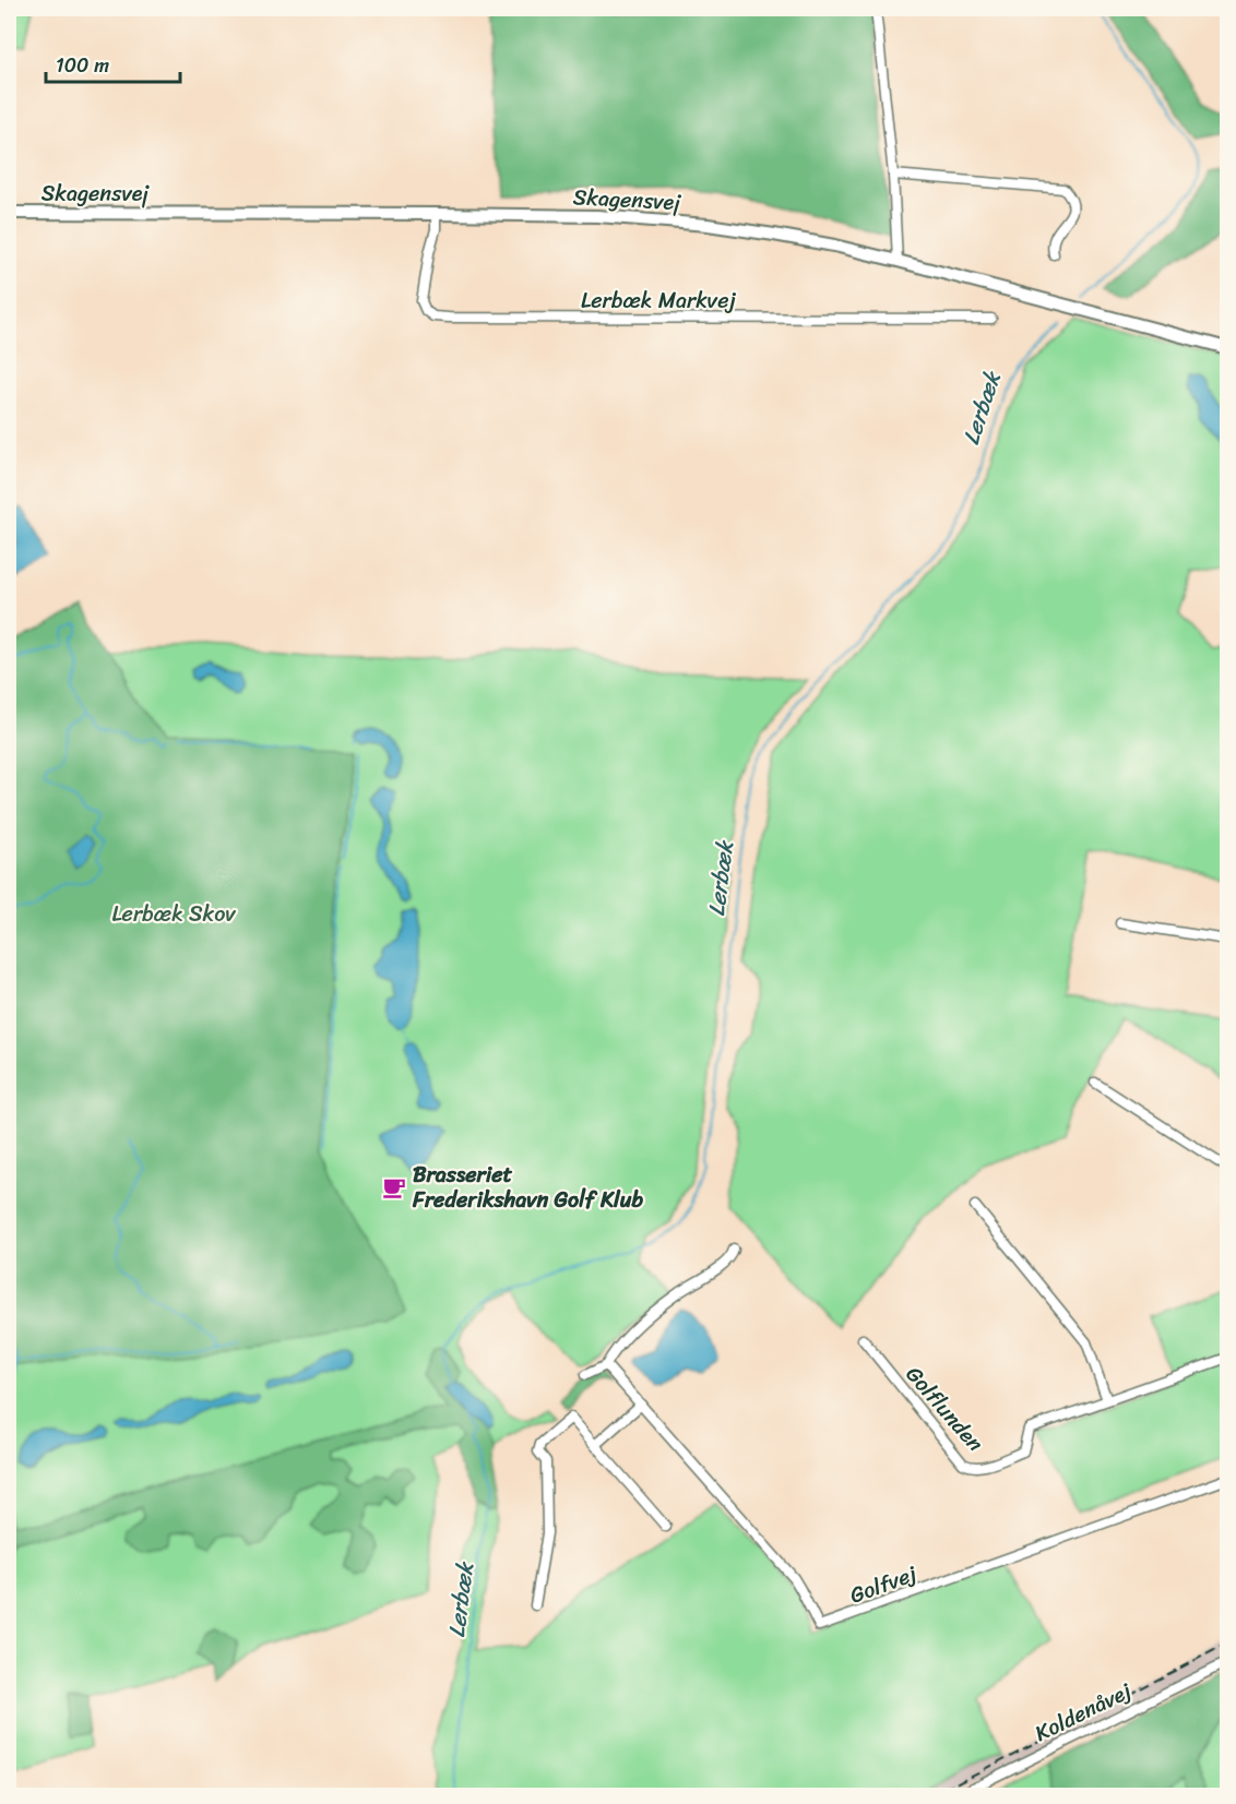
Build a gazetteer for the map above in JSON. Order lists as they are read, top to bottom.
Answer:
{
  "streets": {
    "main road": ["Skagensvej"],
    "street": [
      "Lerbæk Markvej",
      "Golflunden",
      "Golfvej",
      "Koldenåvej"
    ]
  },
  "crossings": [
    ["Skagensvej", "Lerbæk Markvej"]
  ],
  "water": ["Lerbæk"],
  "parks": ["Lerbæk Skov"],
  "places": {
    "cafe": ["Brasseriet Frederikshavn Golf Klub"]
  },
  "scale_bar": "100 m"
}
